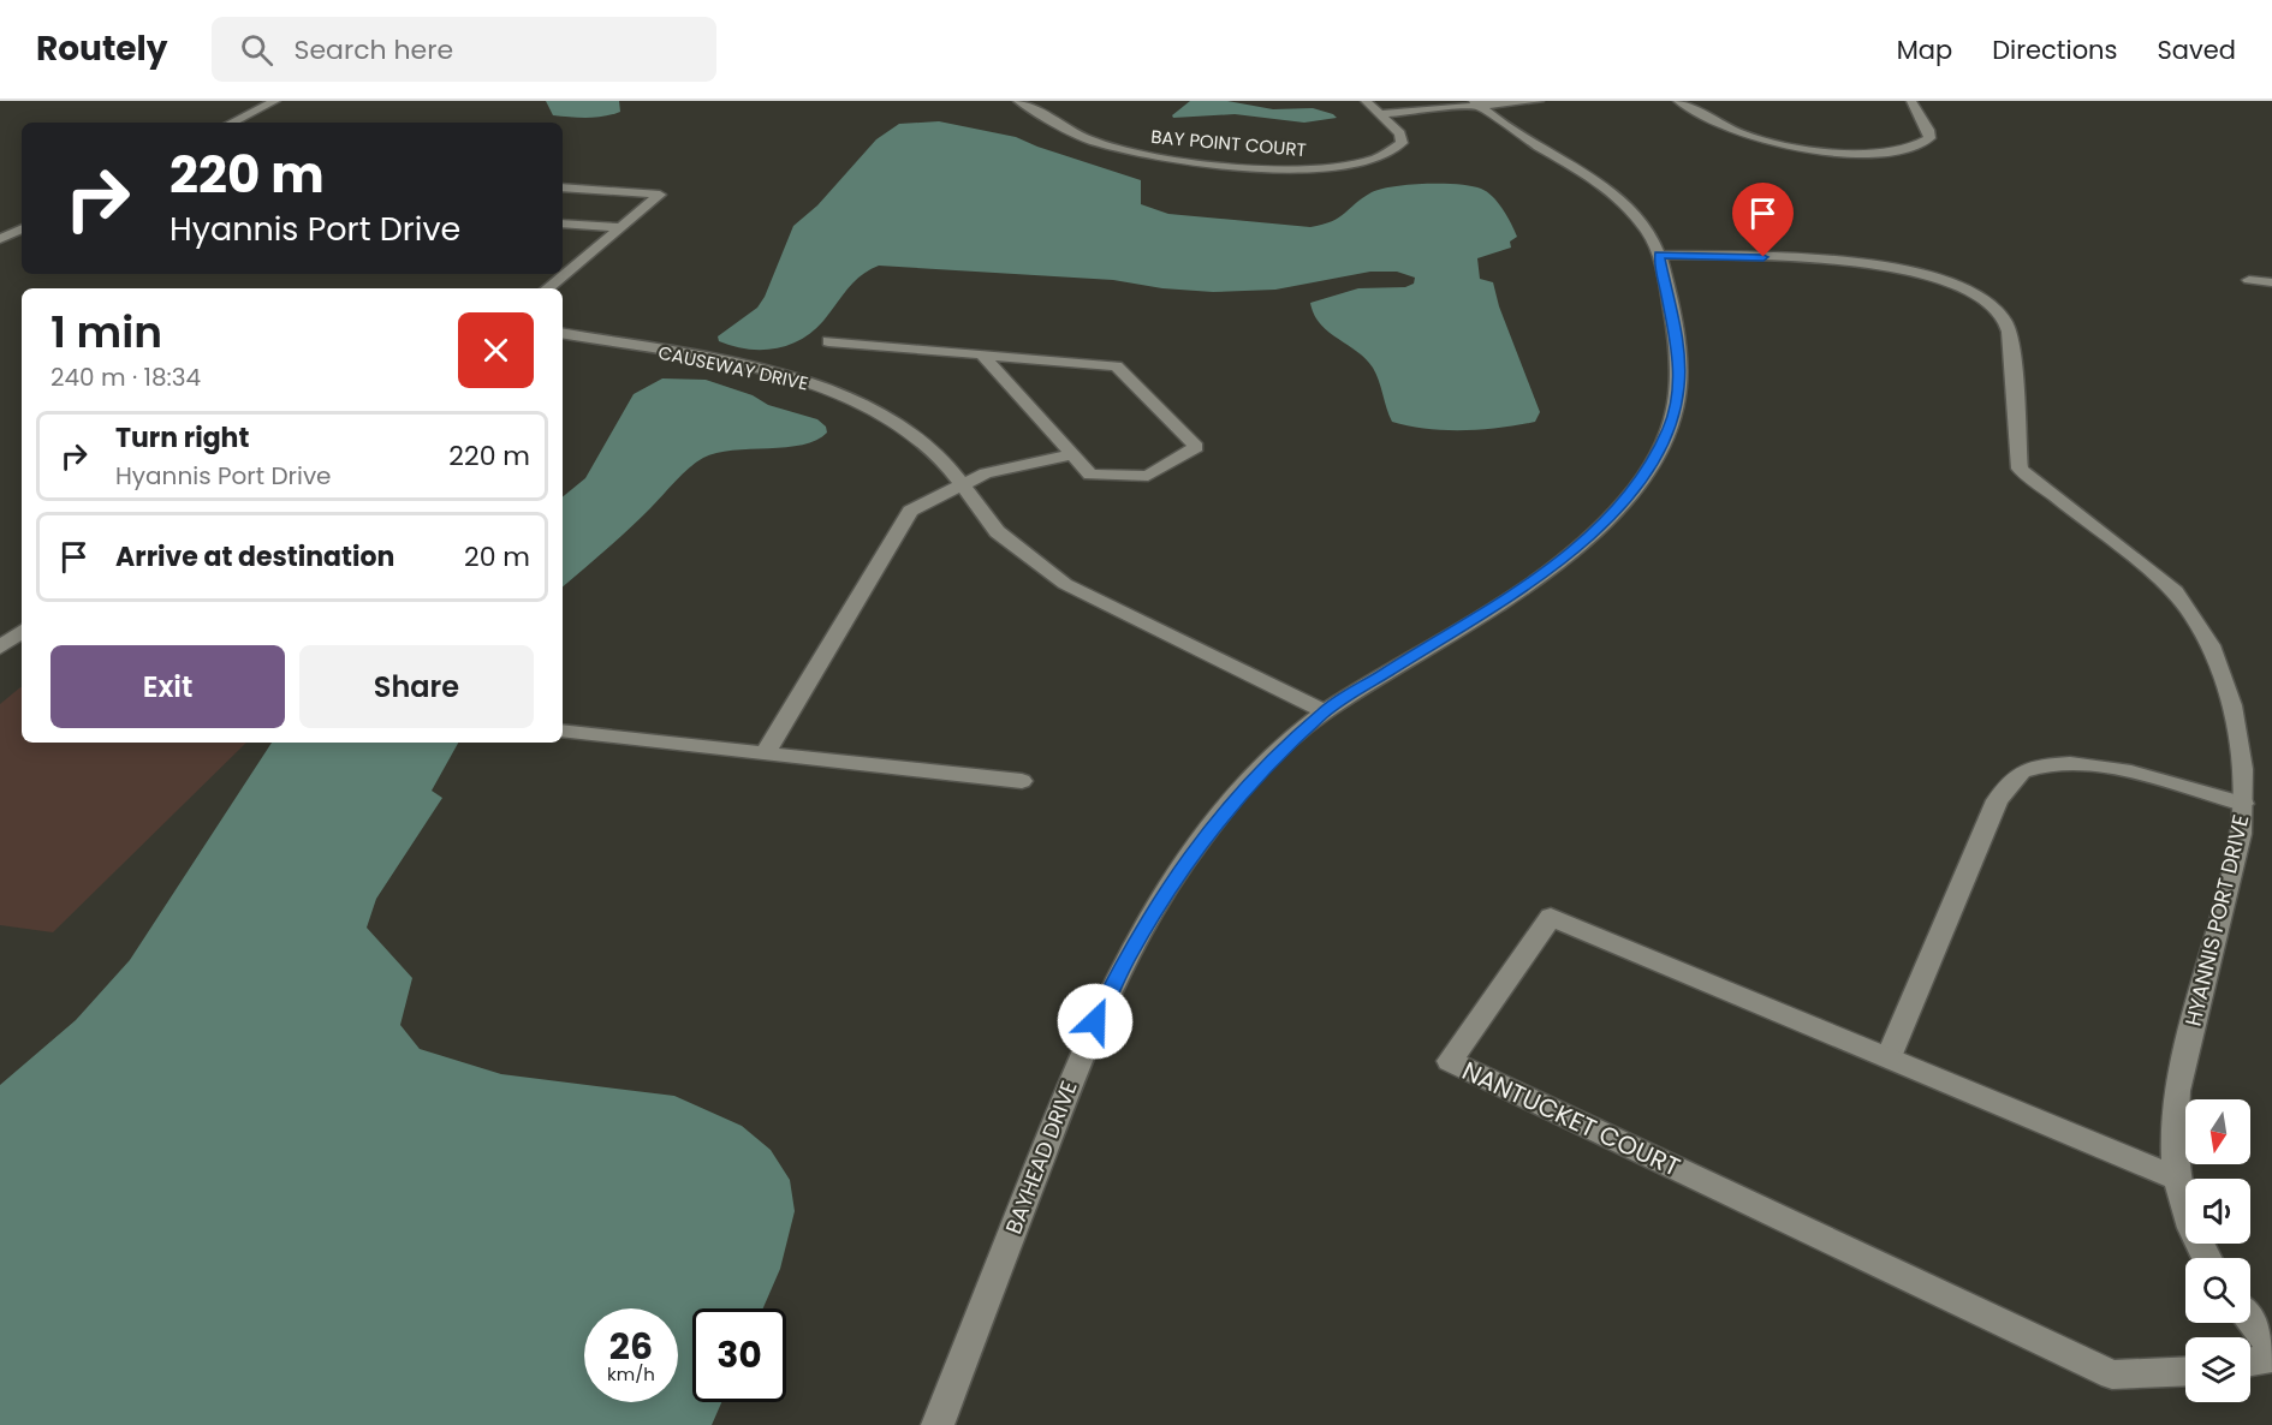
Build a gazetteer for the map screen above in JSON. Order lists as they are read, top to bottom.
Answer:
{
  "streets": {
    "street": [
      "BAY POINT COURT",
      "CAUSEWAY DRIVE",
      "HYANNIS PORT DRIVE",
      "NANTUCKET COURT",
      "BAYHEAD DRIVE"
    ]
  },
  "crossings": [
    ["CAUSEWAY DRIVE", "BAYHEAD DRIVE"],
    ["HYANNIS PORT DRIVE", "NANTUCKET COURT"],
    ["HYANNIS PORT DRIVE", "BAYHEAD DRIVE"]
  ],
  "north": "bottom",
  "page": {
    "header": "Routely",
    "search": "Search here",
    "nav": ["Map", "Directions", "Saved"],
    "turn": ["220 m", "Hyannis Port Drive"],
    "heading": ["1 min", "240 m · 18:34"],
    "list": [
      {
        "name": "Turn right",
        "note": "Hyannis Port Drive",
        "value": "220 m"
      },
      {
        "name": "Arrive at destination",
        "value": "20 m"
      }
    ],
    "buttons": ["Exit", "Share"],
    "speed": "26 km/h",
    "limit": "30"
  }
}
